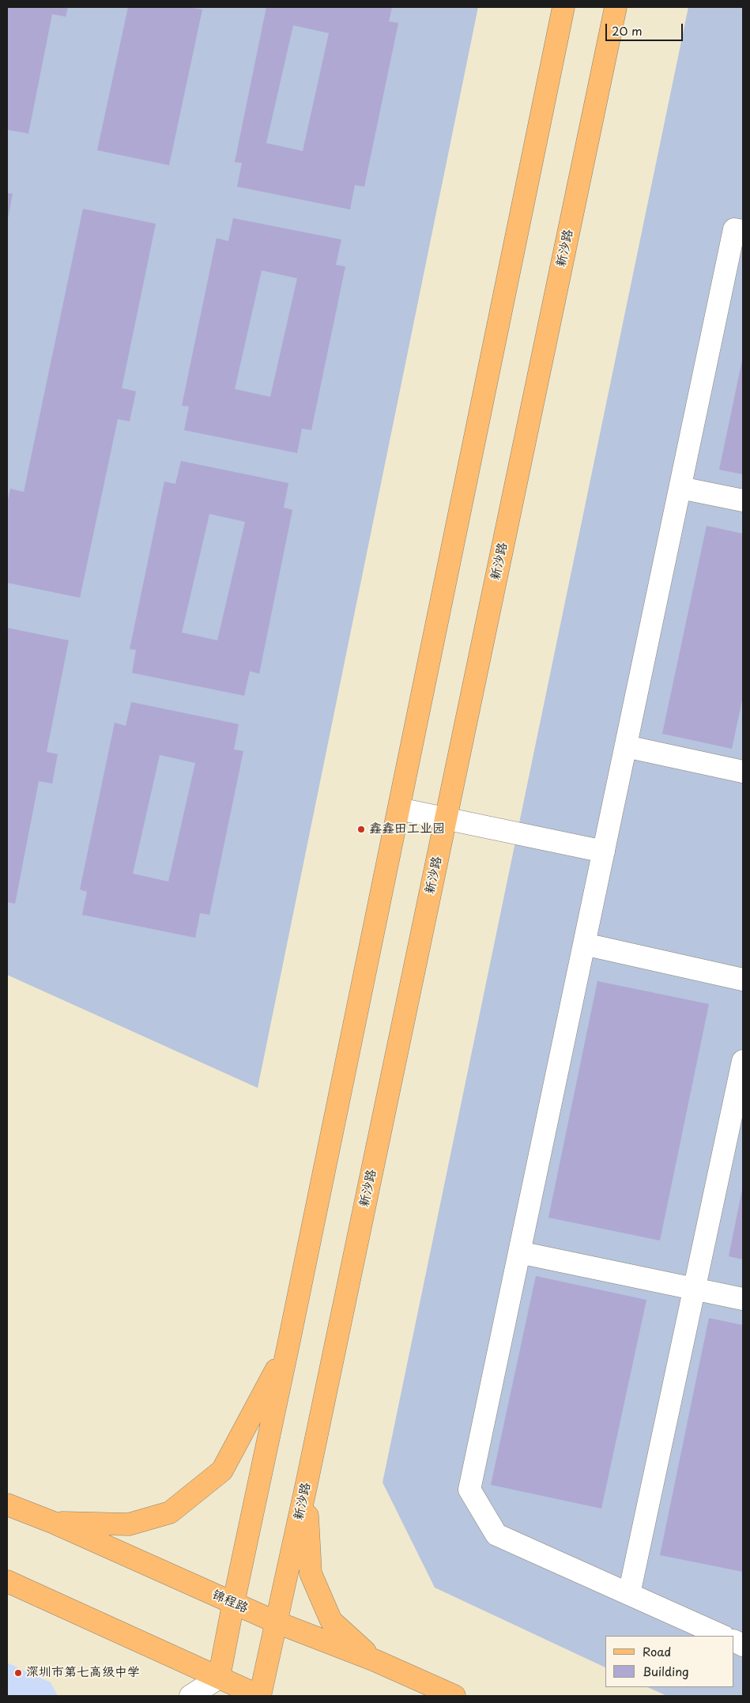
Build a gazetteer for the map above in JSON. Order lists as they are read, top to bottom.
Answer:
{
  "streets": {
    "main road": ["新沙路", "锦程路"]
  },
  "crossings": [
    ["新沙路", "锦程路"]
  ],
  "places": ["鑫鑫田工业园", "深圳市第七高级中学"],
  "legend": ["Road", "Building"],
  "scale_bar": "20 m"
}
